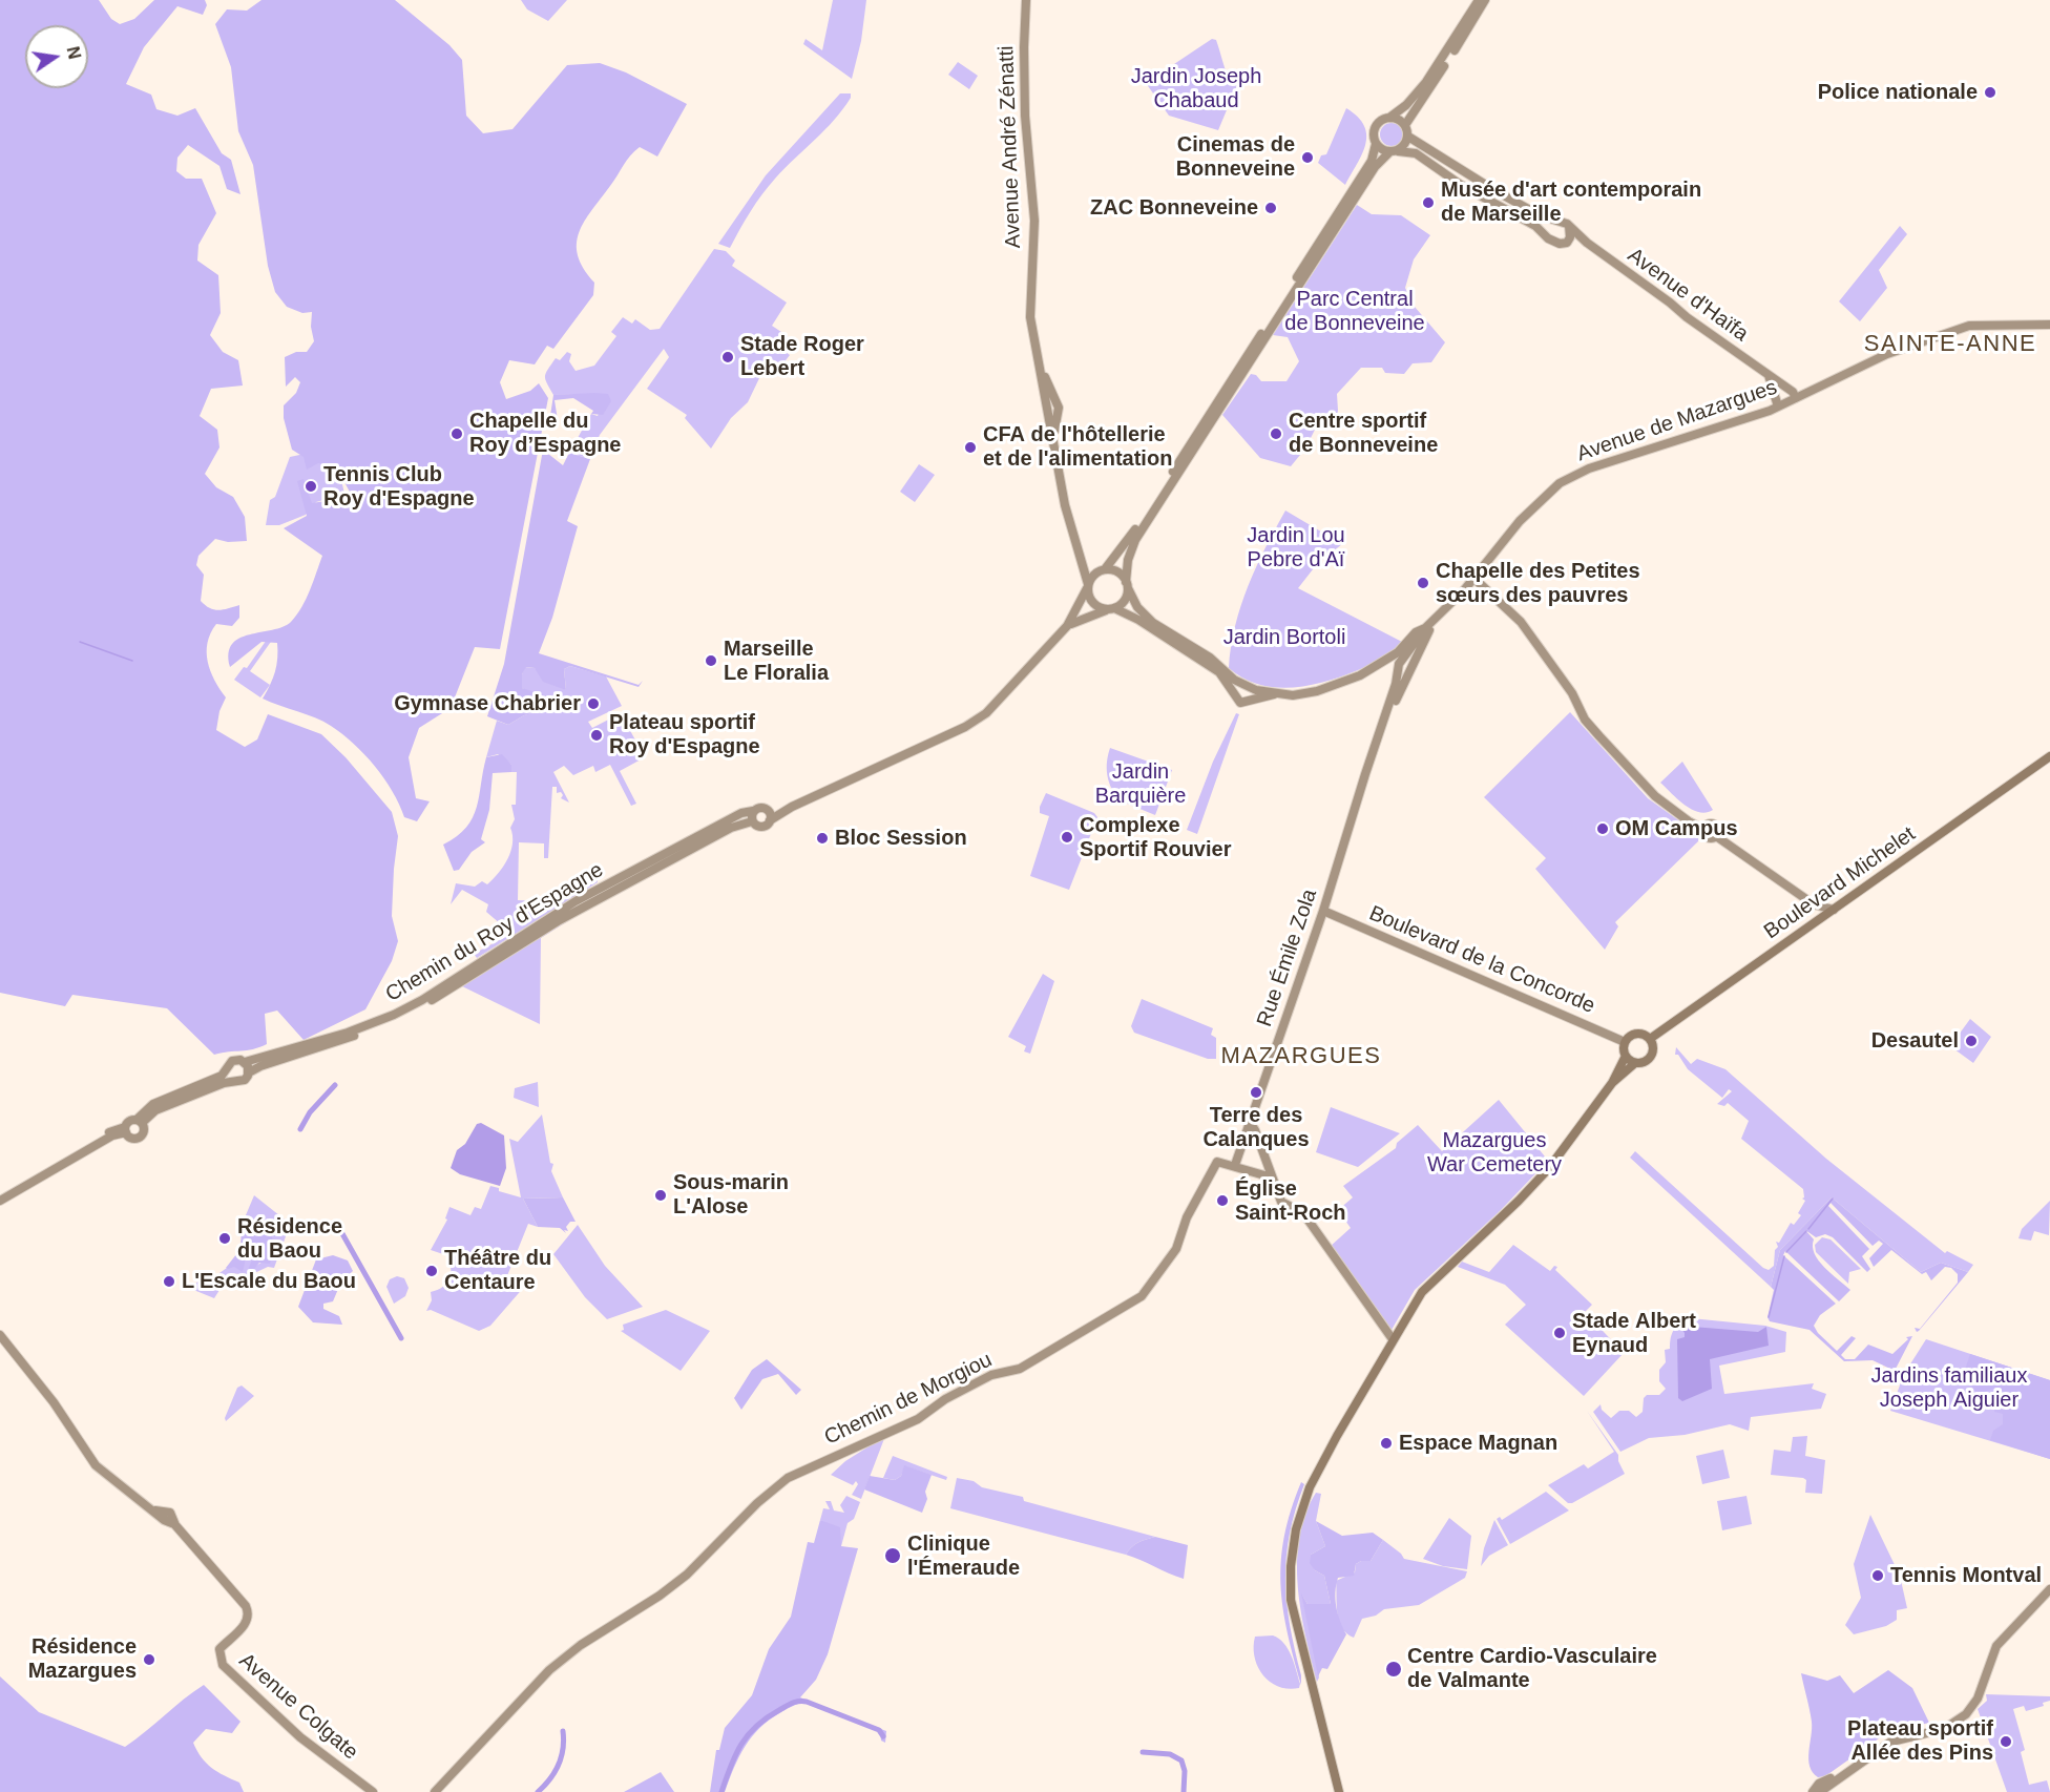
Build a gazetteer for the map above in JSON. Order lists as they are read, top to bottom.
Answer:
{
  "streets": {
    "main road": ["Boulevard Michelet"],
    "street": [
      "Avenue André Zénatti",
      "Avenue d'Haïfa",
      "Avenue de Mazargues",
      "Chemin du Roy d'Espagne",
      "Rue Émile Zola",
      "Boulevard de la Concorde",
      "Chemin de Morgiou",
      "Avenue Colgate"
    ]
  },
  "crossings": [
    ["Avenue d'Haïfa", "Avenue de Mazargues"],
    ["Avenue de Mazargues", "Rue Émile Zola"],
    ["Boulevard Michelet", "Boulevard de la Concorde"],
    ["Rue Émile Zola", "Boulevard de la Concorde"],
    ["Rue Émile Zola", "Chemin de Morgiou"]
  ],
  "districts": ["SAINTE-ANNE", "MAZARGUES"],
  "parks": [
    "Jardin Joseph Chabaud",
    "Parc Central de Bonneveine",
    "Jardin Lou Pebre d'Aï",
    "Jardin Bortoli",
    "Jardin Barquière",
    "Mazargues War Cemetery",
    "Jardins familiaux Joseph Aiguier"
  ],
  "places": [
    "Police nationale",
    "Cinemas de Bonneveine",
    "Musée d'art contemporain de Marseille",
    "ZAC Bonneveine",
    "Stade Roger Lebert",
    "Chapelle du Roy d’Espagne",
    "Centre sportif de Bonneveine",
    "CFA de l'hôtellerie et de l'alimentation",
    "Tennis Club Roy d'Espagne",
    "Chapelle des Petites sœurs des pauvres",
    "Marseille Le Floralia",
    "Gymnase Chabrier",
    "Plateau sportif Roy d'Espagne",
    "OM Campus",
    "Complexe Sportif Rouvier",
    "Bloc Session",
    "Desautel",
    "Terre des Calanques",
    "Sous-marin L'Alose",
    "Église Saint-Roch",
    "Résidence du Baou",
    "Théâtre du Centaure",
    "L'Escale du Baou",
    "Stade Albert Eynaud",
    "Espace Magnan",
    "Clinique l'Émeraude",
    "Tennis Montval",
    "Résidence Mazargues",
    "Centre Cardio-Vasculaire de Valmante",
    "Plateau sportif Allée des Pins"
  ],
  "north": "right"
}
